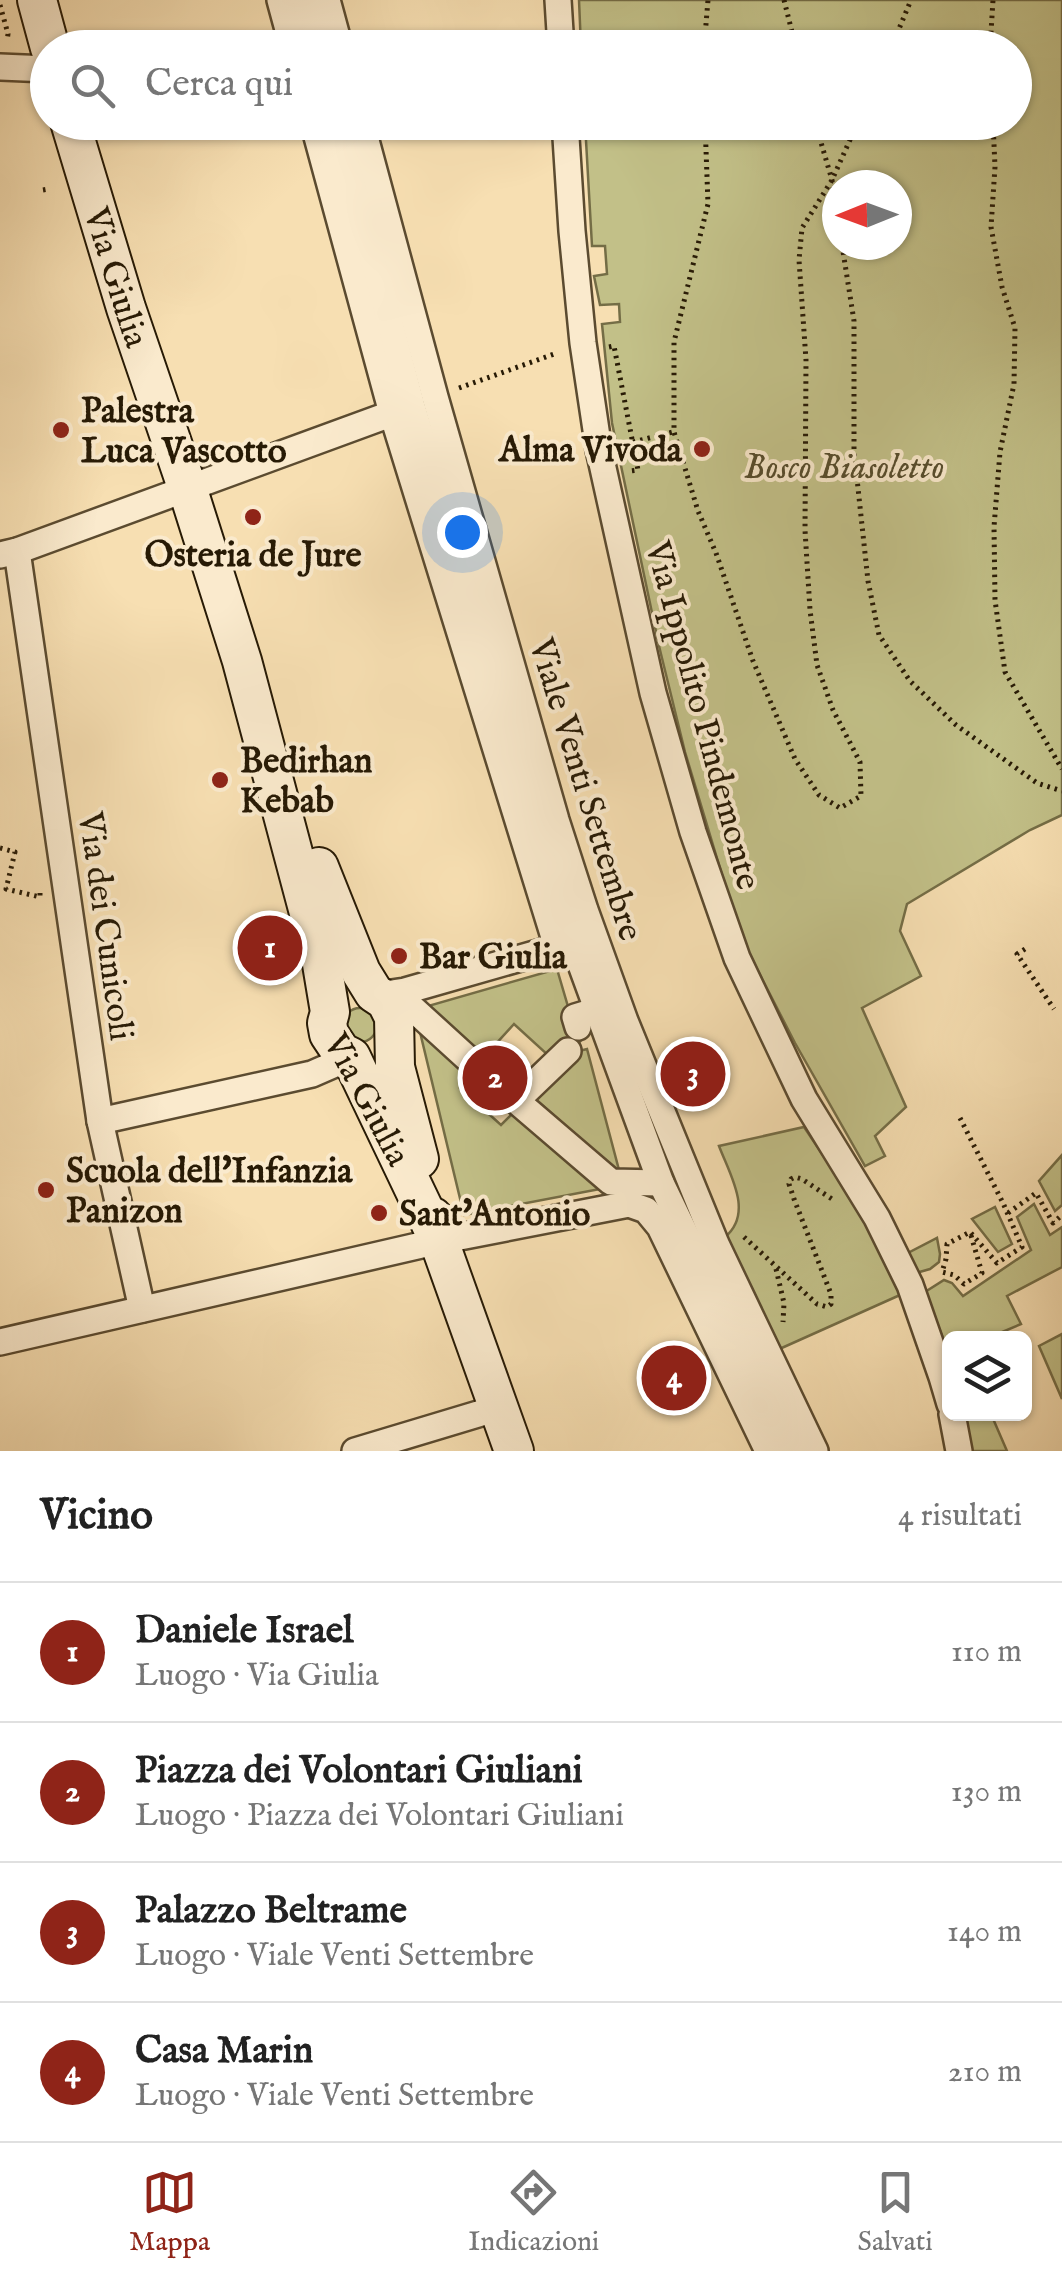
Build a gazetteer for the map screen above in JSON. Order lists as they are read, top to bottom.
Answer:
{
  "streets": {
    "street": [
      "Via Giulia",
      "Via Ippolito Pindemonte",
      "Viale Venti Settembre",
      "Via dei Cunicoli"
    ]
  },
  "crossings": [
    ["Via Giulia", "Viale Venti Settembre"]
  ],
  "parks": ["Bosco Biasoletto"],
  "places": [
    "Palestra Luca Vascotto",
    "Alma Vivoda",
    "Osteria de Jure",
    "Bedirhan Kebab",
    "Bar Giulia",
    "Scuola dell'Infanzia Panizon",
    "Sant'Antonio"
  ],
  "north": "left",
  "page": {
    "search": "Cerca qui",
    "pins": [
      "1",
      "3",
      "2",
      "4"
    ],
    "heading": ["Vicino", "4 risultati"],
    "list": [
      {
        "mark": "1",
        "name": "Daniele Israel",
        "note": "Luogo · Via Giulia",
        "value": "110 m"
      },
      {
        "mark": "2",
        "name": "Piazza dei Volontari Giuliani",
        "note": "Luogo · Piazza dei Volontari Giuliani",
        "value": "130 m"
      },
      {
        "mark": "3",
        "name": "Palazzo Beltrame",
        "note": "Luogo · Viale Venti Settembre",
        "value": "140 m"
      },
      {
        "mark": "4",
        "name": "Casa Marin",
        "note": "Luogo · Viale Venti Settembre",
        "value": "210 m"
      }
    ],
    "nav": ["Mappa", "Indicazioni", "Salvati"]
  }
}
